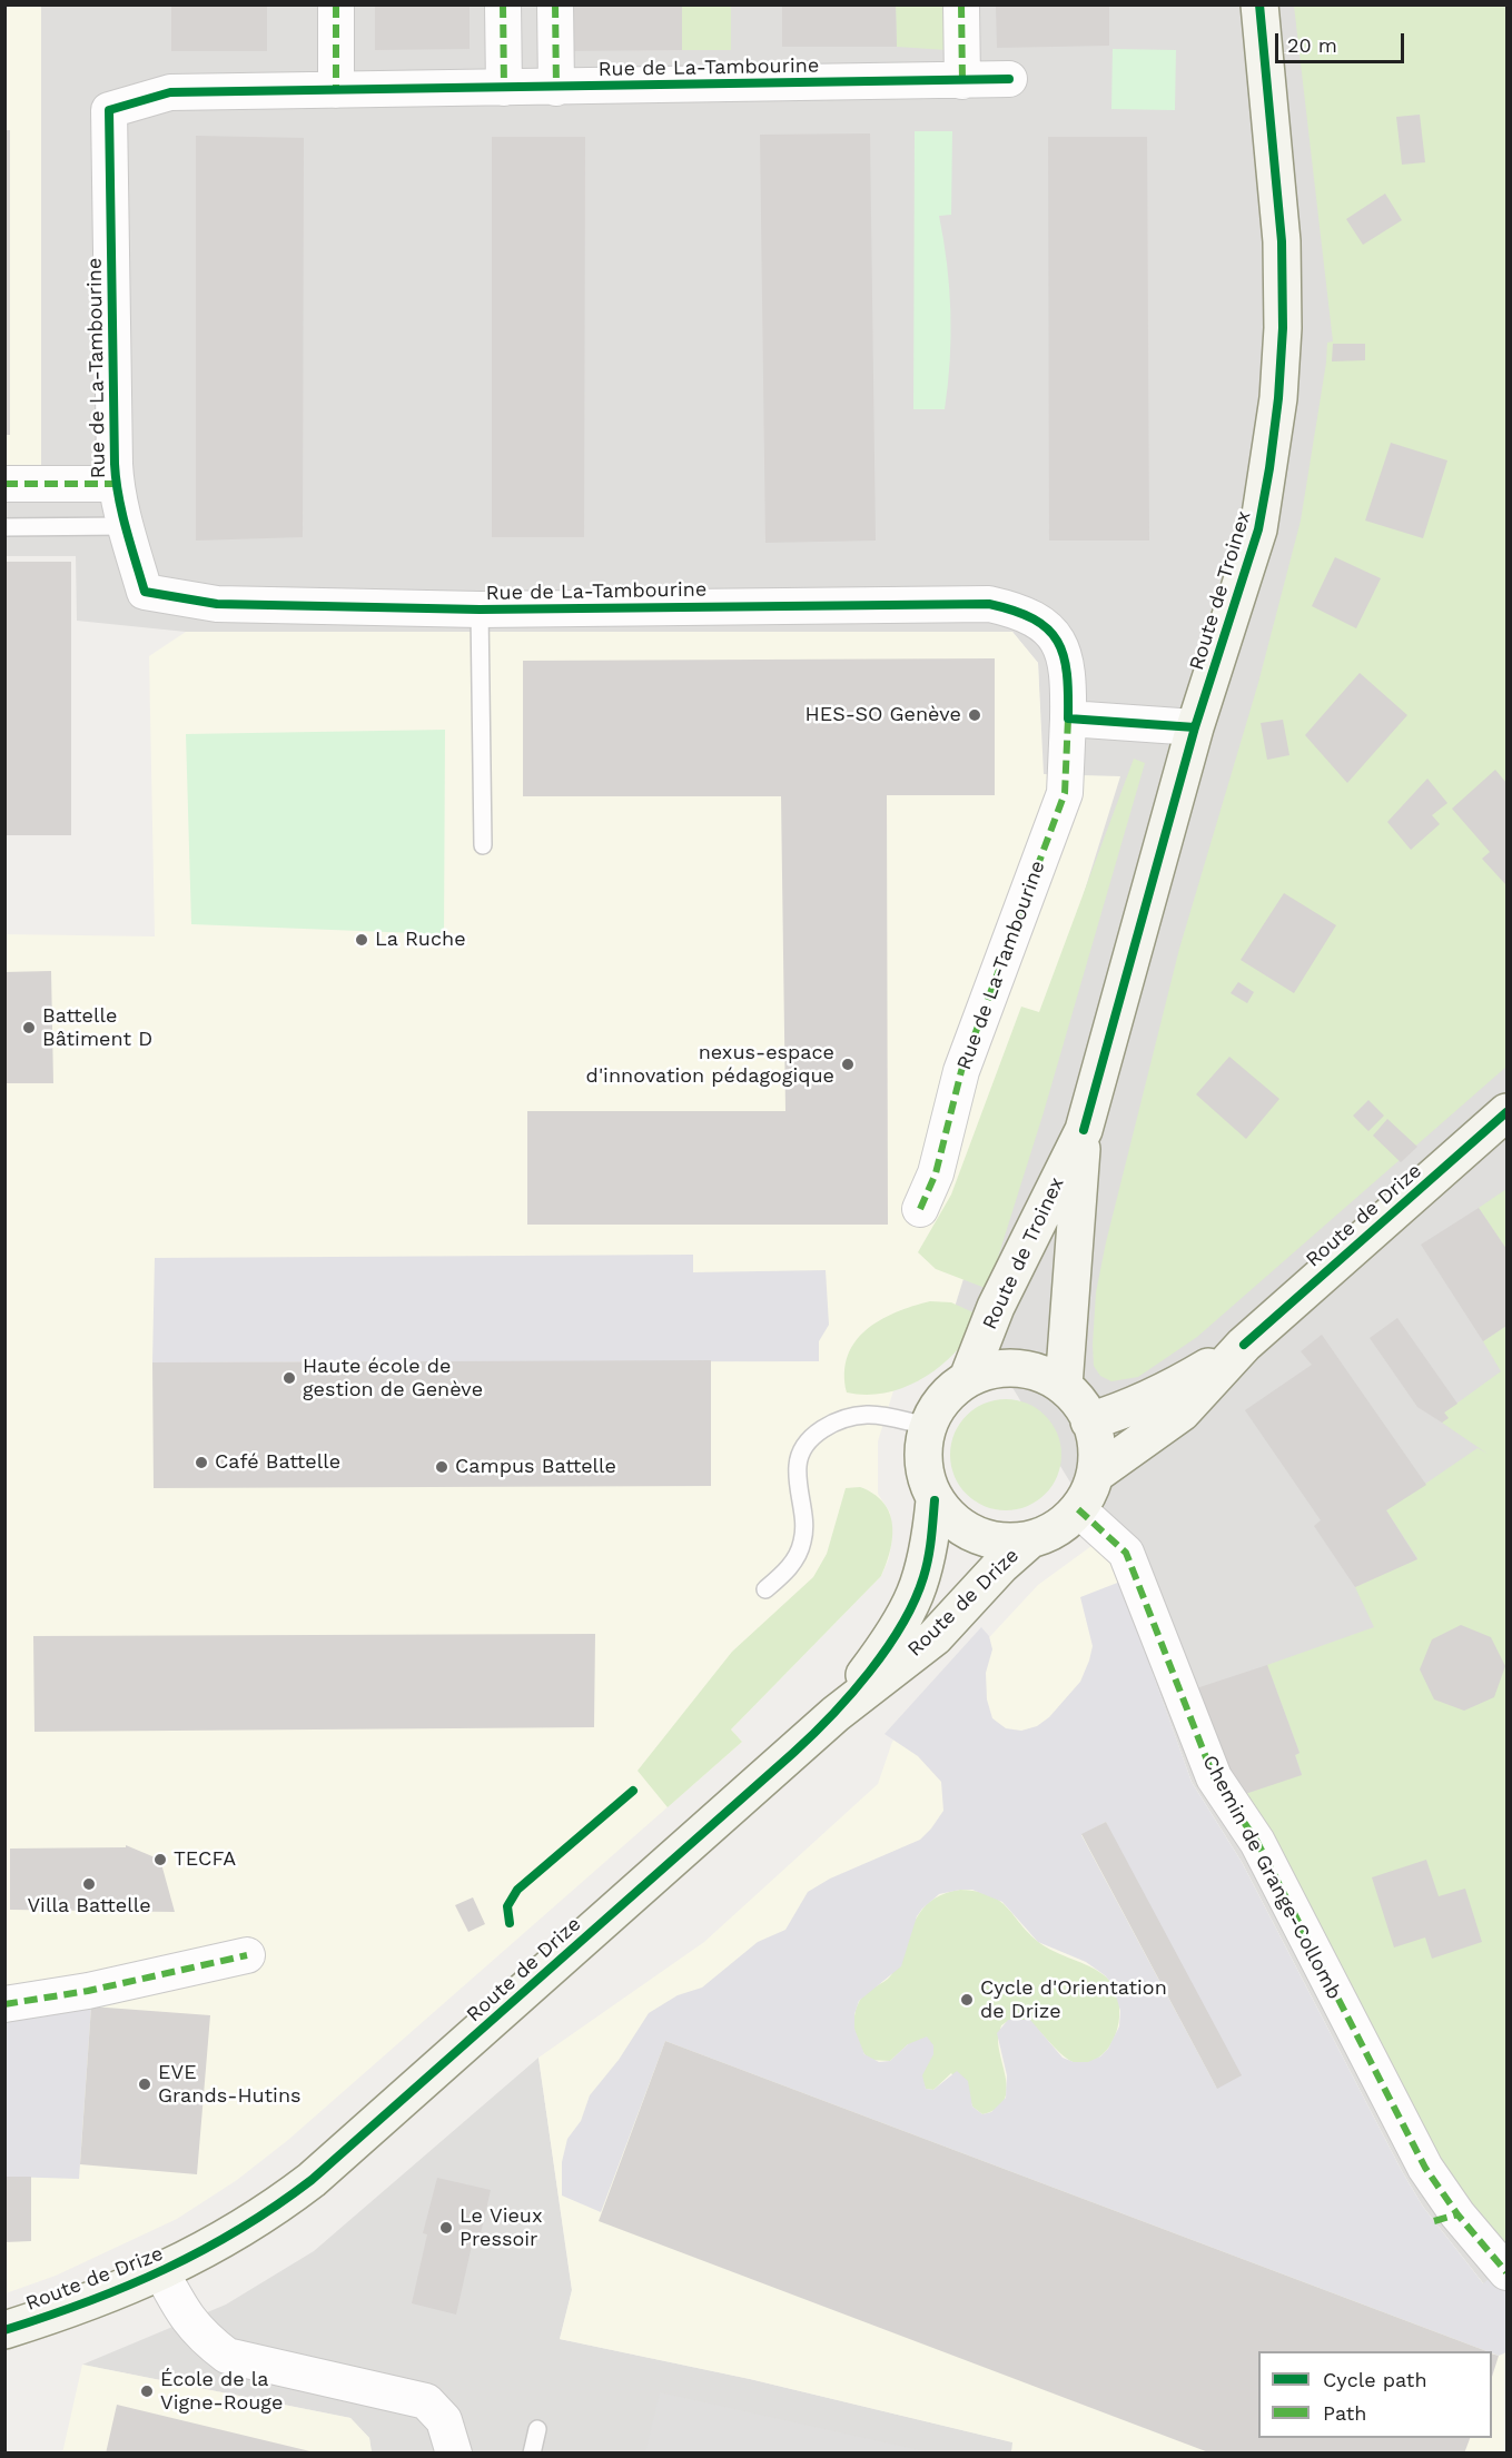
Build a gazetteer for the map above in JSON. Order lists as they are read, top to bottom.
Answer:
{
  "streets": {
    "main road": ["Route de Troinex", "Route de Drize"],
    "street": ["Rue de La-Tambourine", "Chemin de Grange-Collomb"]
  },
  "crossings": [
    ["Route de Troinex", "Route de Drize"],
    ["Route de Troinex", "Chemin de Grange-Collomb"],
    ["Route de Drize", "Chemin de Grange-Collomb"]
  ],
  "places": [
    "HES-SO Genève",
    "La Ruche",
    "Battelle Bâtiment D",
    "nexus-espace d'innovation pédagogique",
    "Haute école de gestion de Genève",
    "Café Battelle",
    "Campus Battelle",
    "TECFA",
    "Villa Battelle",
    "Cycle d'Orientation de Drize",
    "EVE Grands-Hutins",
    "Le Vieux Pressoir",
    "École de la Vigne-Rouge"
  ],
  "legend": ["Cycle path", "Path"],
  "scale_bar": "20 m"
}
